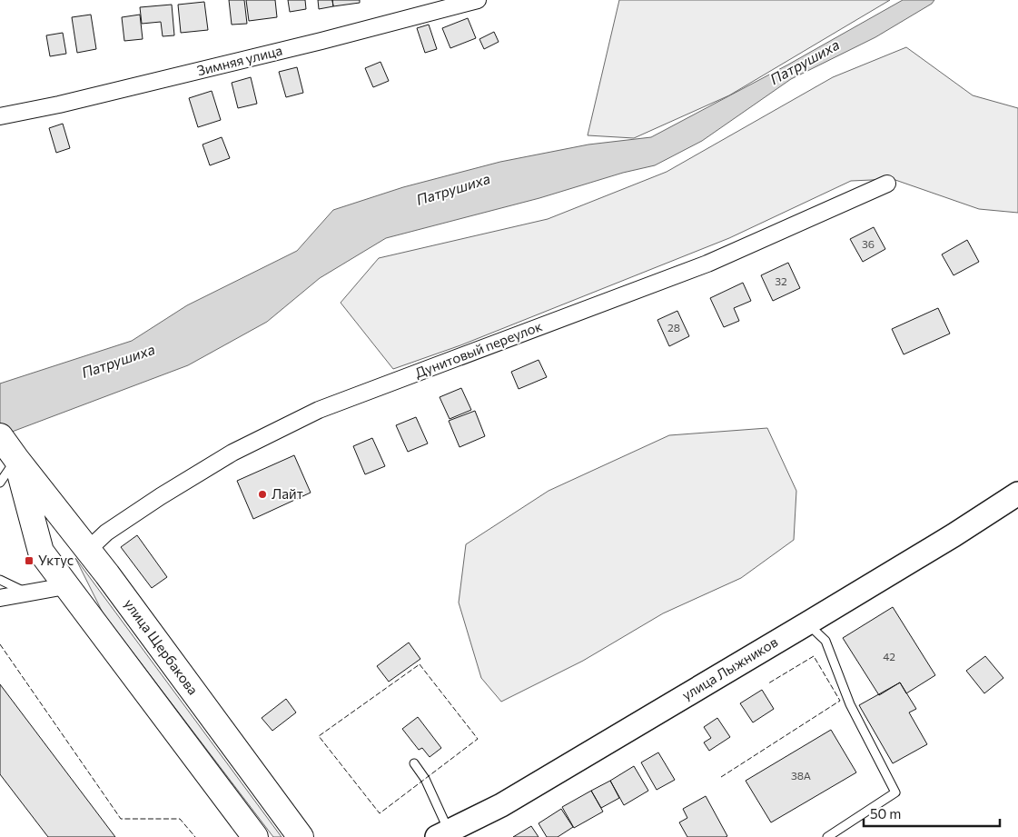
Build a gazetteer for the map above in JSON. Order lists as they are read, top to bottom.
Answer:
{
  "streets": {
    "main road": ["улица Щербакова", "улица Лыжников"],
    "street": ["Зимняя улица", "Дунитовый переулок"]
  },
  "crossings": [
    ["Дунитовый переулок", "улица Щербакова"]
  ],
  "water": ["Патрушиха"],
  "places": {
    "other": ["Лайт"],
    "transit": ["Уктус"]
  },
  "house_numbers": [
    "36",
    "32",
    "28",
    "42",
    "38А"
  ],
  "scale_bar": "50 m"
}
